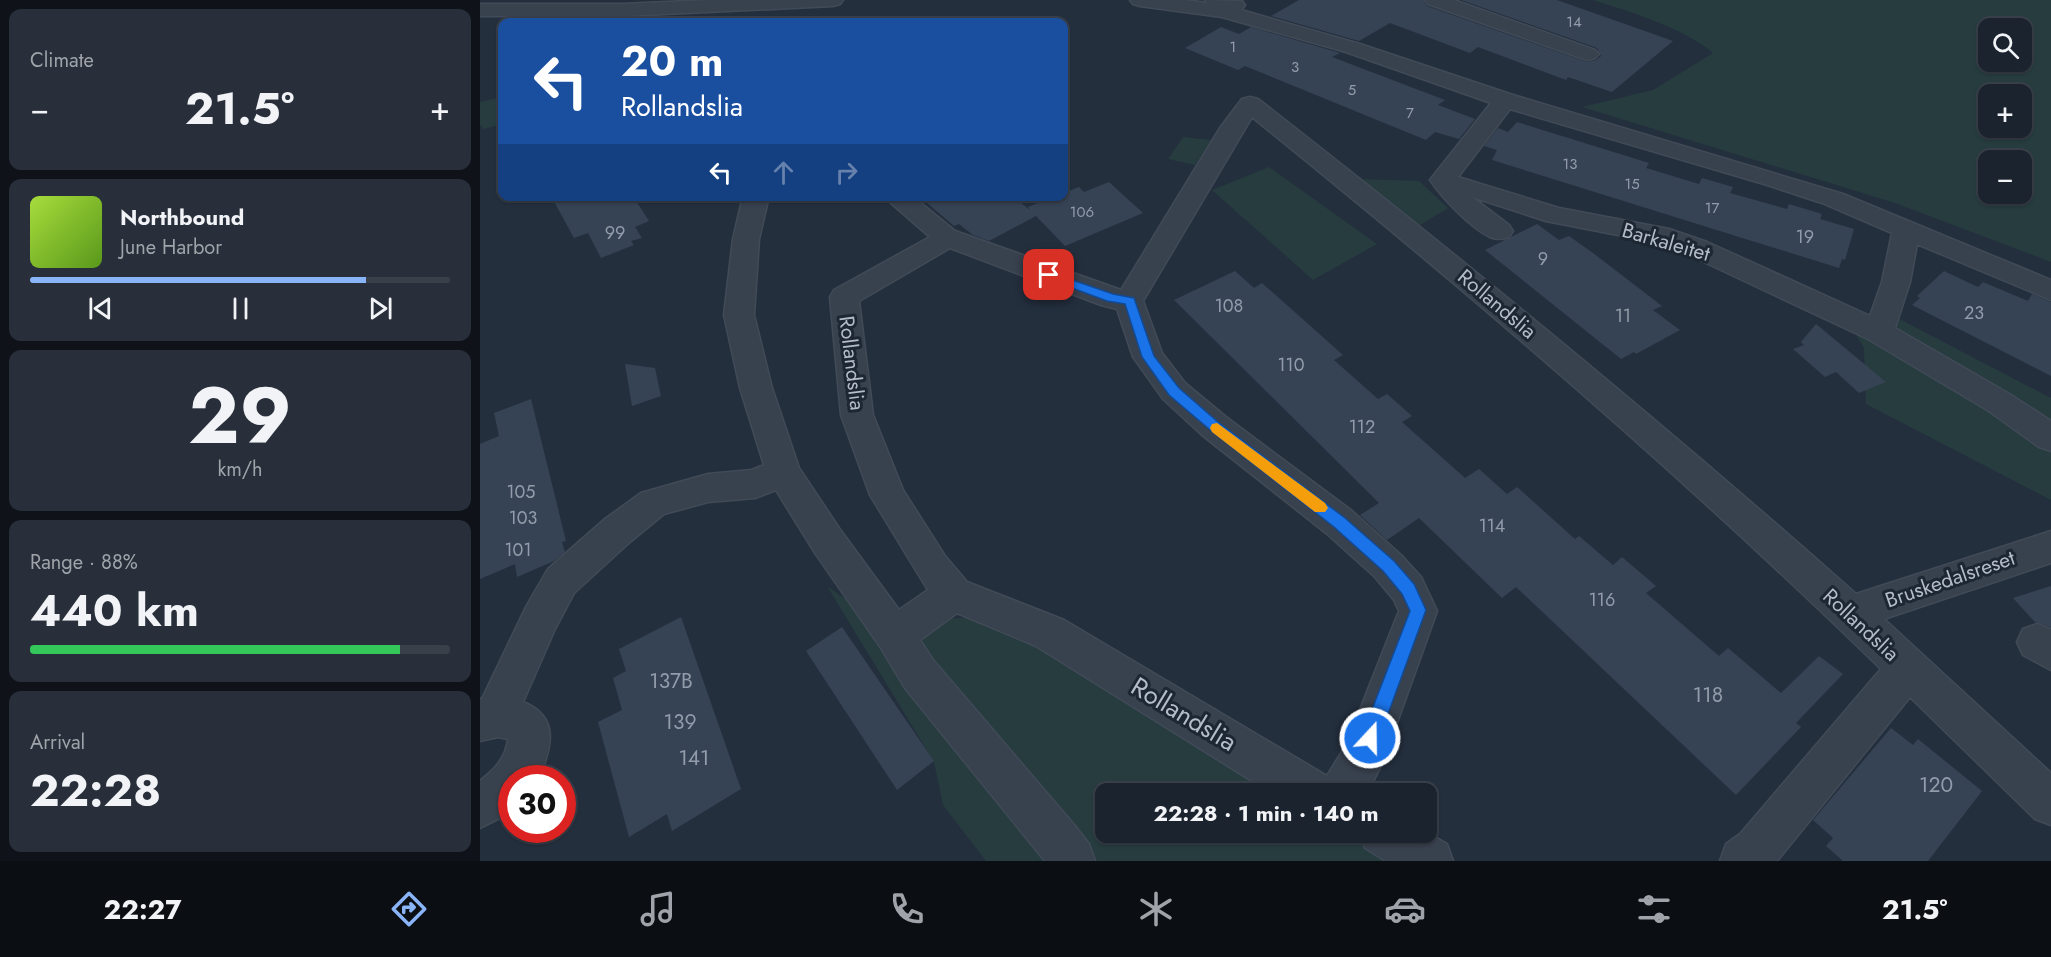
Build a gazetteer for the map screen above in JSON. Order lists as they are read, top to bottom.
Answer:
{
  "streets": {
    "street": ["Barkaleitet", "Rollandslia", "Bruskedalsreset"]
  },
  "crossings": [
    ["Rollandslia", "Bruskedalsreset"]
  ],
  "house_numbers": [
    "14",
    "1",
    "3",
    "5",
    "7",
    "13",
    "15",
    "17",
    "106",
    "99",
    "19",
    "9",
    "108",
    "23",
    "11",
    "110",
    "112",
    "105",
    "103",
    "114",
    "101",
    "116",
    "137B",
    "118",
    "139",
    "141",
    "120"
  ],
  "page": {
    "tile": [
      "Climate",
      ["29", "km/h"],
      ["Range · 88%", "440 km"],
      ["Arrival", "22:28"]
    ],
    "map_buttons": ["+", "−"],
    "turn": ["20 m", "Rollandslia"],
    "heat": ["−", "21.5°", "+"],
    "song": ["Northbound", "June Harbor"],
    "limit": "30",
    "trip": "22:28 · 1 min · 140 m",
    "tabs": ["22:27", "21.5°"]
  }
}
